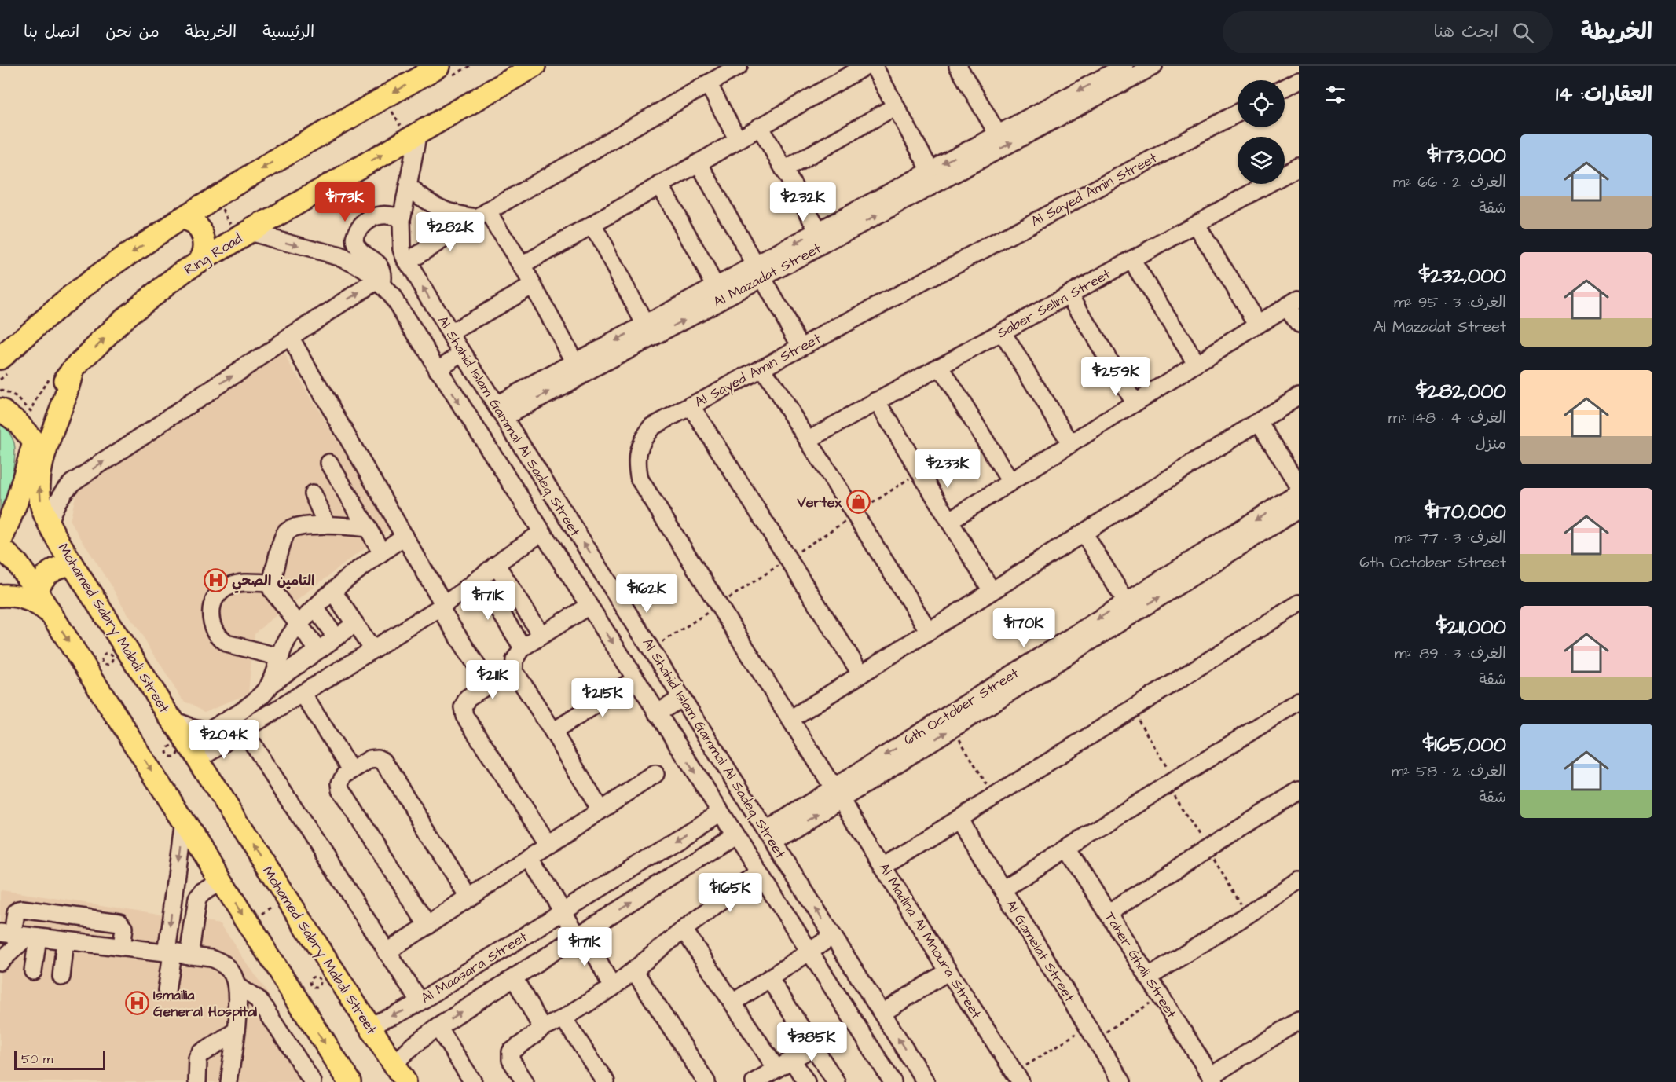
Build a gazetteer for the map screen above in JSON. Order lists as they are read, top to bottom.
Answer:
{
  "streets": {
    "main road": ["Ring Road", "Mohamed Sabry Mabdi Street"],
    "street": [
      "Al Sayed Amin Street",
      "Al Mazadat Street",
      "Saber Selim Street",
      "Al Shahid Islam Gammal Al Sadeq Street",
      "6th October Street",
      "Al Madina Al Mnoura Street",
      "Al Gameiat Street",
      "Taher Ghali Street",
      "Al Maasara Street"
    ]
  },
  "crossings": [
    ["Al Sayed Amin Street", "6th October Street"],
    ["Al Sayed Amin Street", "Al Madina Al Mnoura Street"],
    ["Ring Road", "Al Shahid Islam Gammal Al Sadeq Street"],
    ["Ring Road", "Mohamed Sabry Mabdi Street"],
    ["Al Mazadat Street", "Al Shahid Islam Gammal Al Sadeq Street"],
    ["Al Shahid Islam Gammal Al Sadeq Street", "6th October Street"],
    ["Al Shahid Islam Gammal Al Sadeq Street", "Al Maasara Street"],
    ["Mohamed Sabry Mabdi Street", "Al Maasara Street"],
    ["6th October Street", "Al Madina Al Mnoura Street"]
  ],
  "places": {
    "shop": ["Vertex"],
    "hospital": ["التامين الصحي", "Ismailia General Hospital"]
  },
  "scale_bar": "50 m",
  "page": {
    "header": "الخريطة",
    "search": "ابحث هنا",
    "nav": [
      "الرئيسية",
      "الخريطة",
      "من نحن",
      "اتصل بنا"
    ],
    "heading": "العقارات: 14",
    "list": [
      {
        "name": "$173,000",
        "note": "الغرف: 2 · 66 m² · شقة"
      },
      {
        "name": "$232,000",
        "note": "الغرف: 3 · 95 m² · Al Mazadat Street"
      },
      {
        "name": "$282,000",
        "note": "الغرف: 4 · 148 m² · منزل"
      },
      {
        "name": "$170,000",
        "note": "الغرف: 3 · 77 m² · 6th October Street"
      },
      {
        "name": "$211,000",
        "note": "الغرف: 3 · 89 m² · شقة"
      },
      {
        "name": "$165,000",
        "note": "الغرف: 2 · 58 m² · شقة"
      }
    ],
    "price": [
      "$173K",
      "$232K",
      "$282K",
      "$259K",
      "$233K",
      "$162K",
      "$171K",
      "$170K",
      "$211K",
      "$215K",
      "$204K",
      "$165K",
      "$171K",
      "$385K"
    ],
    "scale": "50 m"
  }
}
